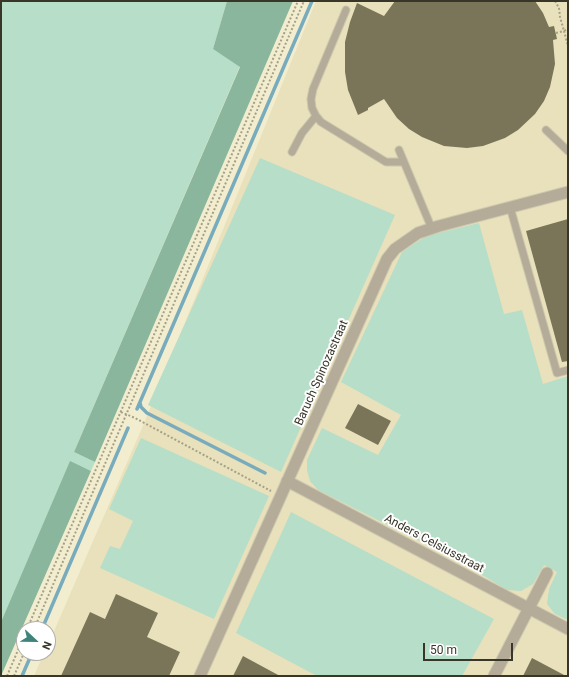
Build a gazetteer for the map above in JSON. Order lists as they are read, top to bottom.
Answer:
{
  "streets": {
    "street": ["Baruch Spinozastraat", "Anders Celsiusstraat"]
  },
  "crossings": [
    ["Baruch Spinozastraat", "Anders Celsiusstraat"]
  ],
  "scale_bar": "50 m",
  "north": "right"
}
